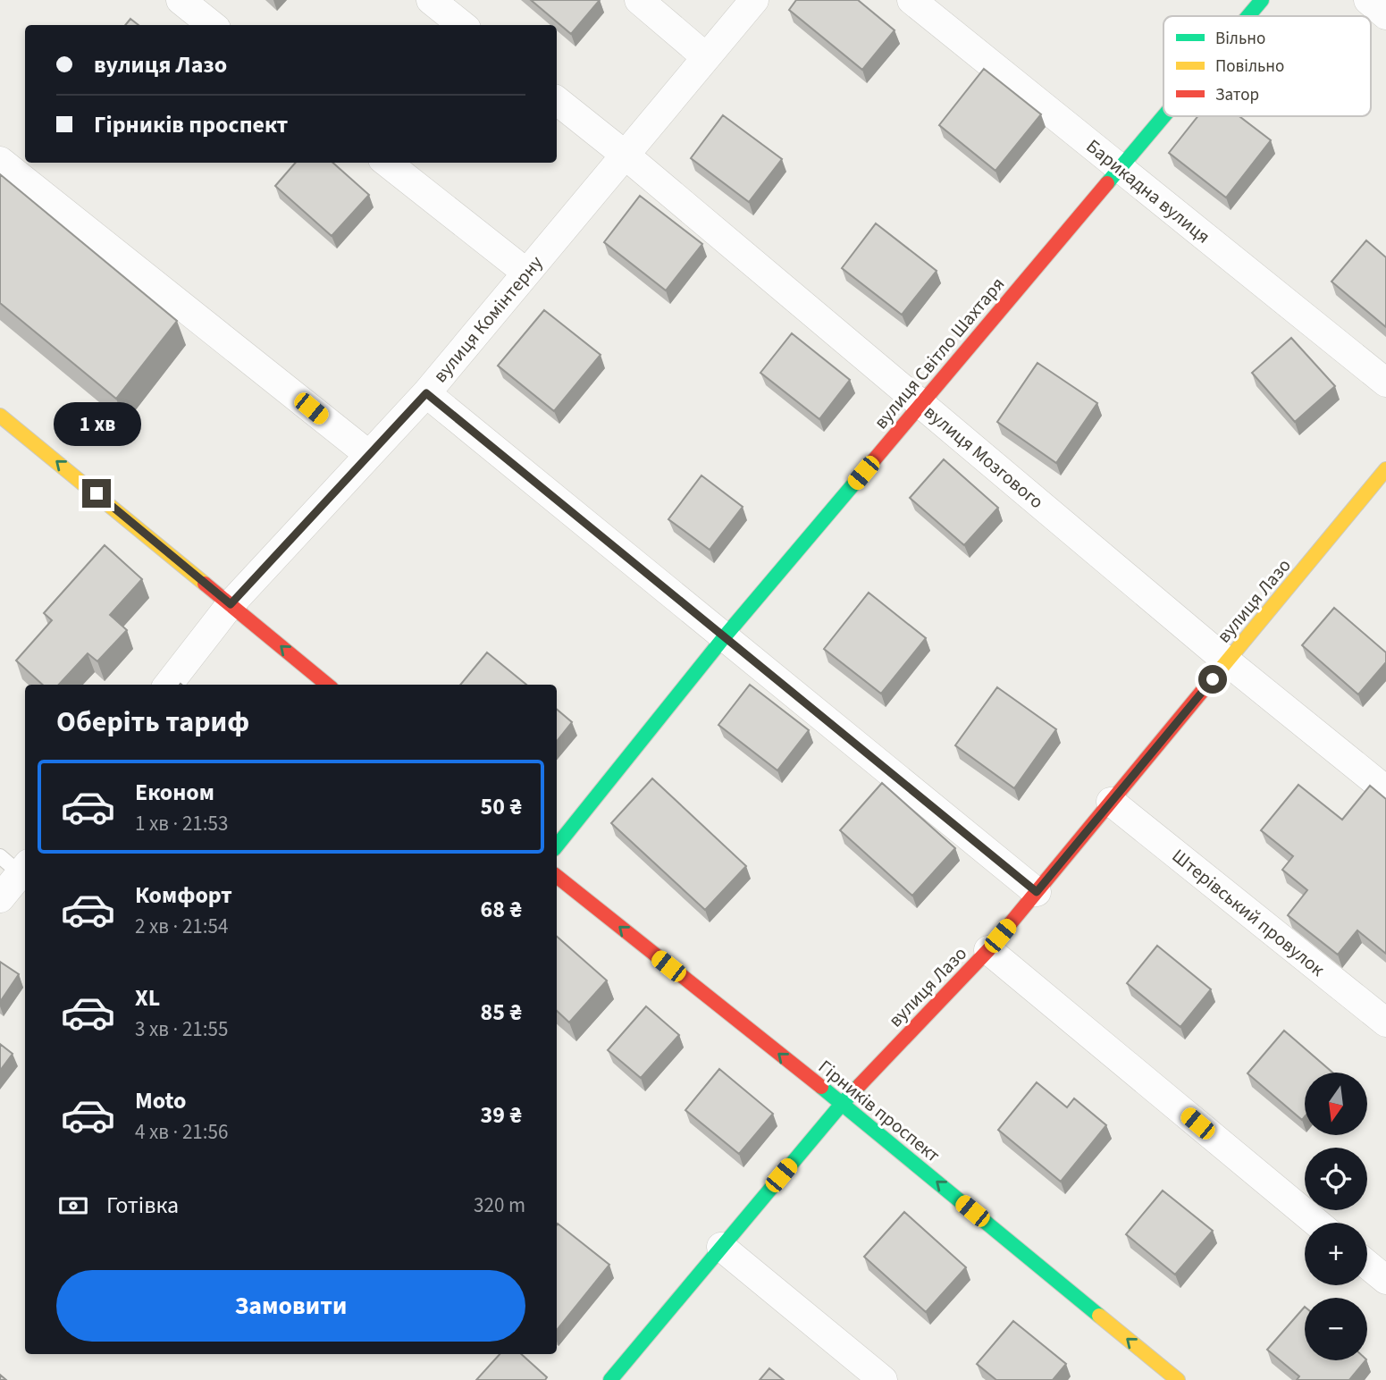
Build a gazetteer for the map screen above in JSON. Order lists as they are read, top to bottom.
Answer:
{
  "streets": {
    "street": [
      "Барикадна вулиця",
      "вулиця Комінтерну",
      "вулиця Світло Шахтаря",
      "вулиця Мозгового",
      "вулиця Лазо",
      "Штерівський провулок",
      "Гірників проспект"
    ]
  },
  "crossings": [
    ["Барикадна вулиця", "вулиця Світло Шахтаря"],
    ["вулиця Комінтерну", "вулиця Мозгового"],
    ["вулиця Світло Шахтаря", "вулиця Мозгового"],
    ["вулиця Мозгового", "вулиця Лазо"],
    ["вулиця Лазо", "Штерівський провулок"],
    ["вулиця Лазо", "Гірників проспект"]
  ],
  "one_way": ["Гірників проспект"],
  "legend": ["Вільно", "Повільно", "Затор"],
  "north": "bottom",
  "page": {
    "banner": ["вулиця Лазо", "Гірників проспект"],
    "bubble": "1 хв",
    "heading": "Оберіть тариф",
    "list": [
      {
        "name": "Економ",
        "note": "1 хв · 21:53",
        "value": "50 ₴"
      },
      {
        "name": "Комфорт",
        "note": "2 хв · 21:54",
        "value": "68 ₴"
      },
      {
        "name": "XL",
        "note": "3 хв · 21:55",
        "value": "85 ₴"
      },
      {
        "name": "Moto",
        "note": "4 хв · 21:56",
        "value": "39 ₴"
      }
    ],
    "map_buttons": ["+", "−"],
    "pay": ["Готівка", "320 m"],
    "buttons": "Замовити"
  }
}
